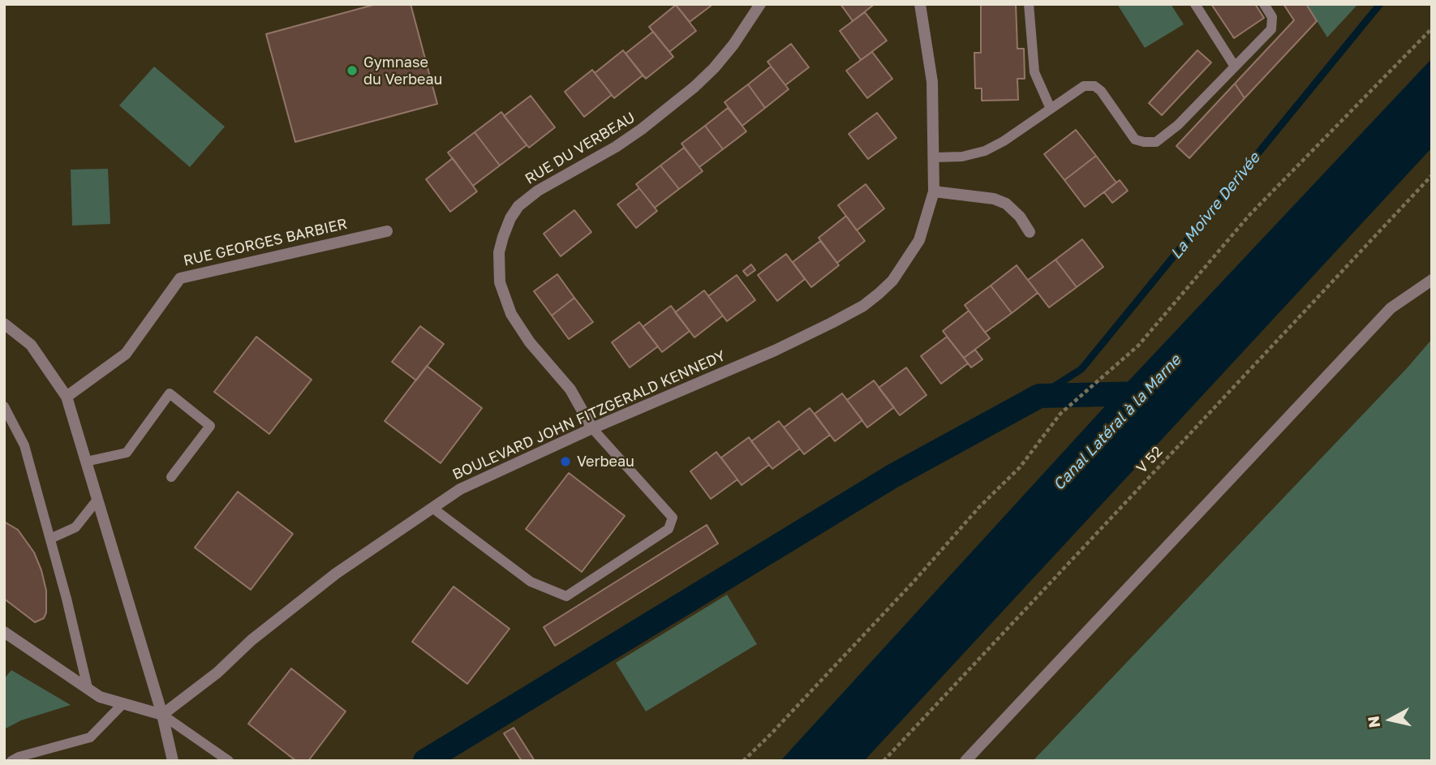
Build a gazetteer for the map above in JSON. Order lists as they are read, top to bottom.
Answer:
{
  "streets": {
    "street": ["RUE DU VERBEAU", "RUE GEORGES BARBIER", "BOULEVARD JOHN FITZGERALD KENNEDY"],
    "path": ["V 52"]
  },
  "crossings": [
    ["RUE DU VERBEAU", "BOULEVARD JOHN FITZGERALD KENNEDY"]
  ],
  "water": ["La Moivre Derivée", "Canal Latéral à la Marne"],
  "places": ["Gymnase du Verbeau", "Verbeau"],
  "north": "left"
}
